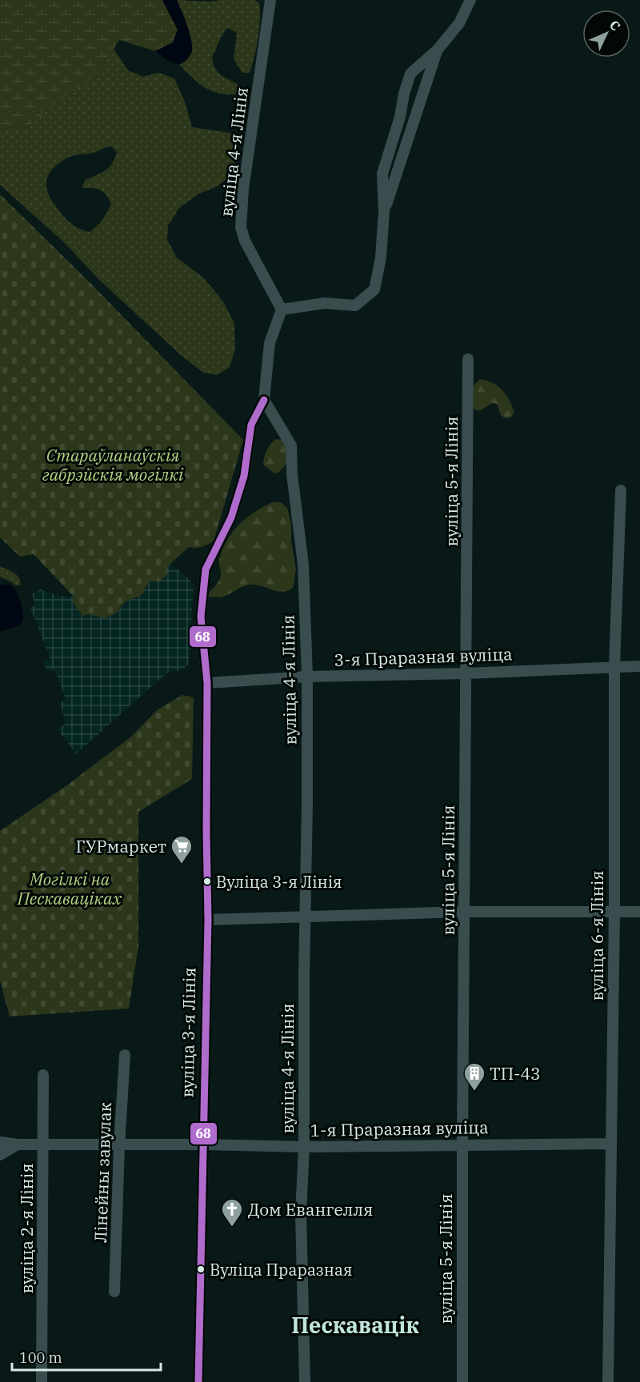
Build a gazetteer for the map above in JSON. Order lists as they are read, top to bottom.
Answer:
{
  "streets": {
    "street": [
      "вуліца 4-я Лінія",
      "вуліца 5-я Лінія",
      "3-я Праразная вуліца",
      "вуліца 6-я Лінія",
      "вуліца 3-я Лінія",
      "1-я Праразная вуліца",
      "Лінейны завулак",
      "вуліца 2-я Лінія"
    ]
  },
  "crossings": [
    ["вуліца 4-я Лінія", "3-я Праразная вуліца"],
    ["вуліца 4-я Лінія", "вуліца 3-я Лінія"],
    ["вуліца 4-я Лінія", "1-я Праразная вуліца"],
    ["вуліца 5-я Лінія", "3-я Праразная вуліца"],
    ["вуліца 5-я Лінія", "1-я Праразная вуліца"],
    ["3-я Праразная вуліца", "вуліца 6-я Лінія"],
    ["3-я Праразная вуліца", "вуліца 3-я Лінія"],
    ["вуліца 6-я Лінія", "1-я Праразная вуліца"],
    ["вуліца 3-я Лінія", "1-я Праразная вуліца"],
    ["1-я Праразная вуліца", "Лінейны завулак"],
    ["1-я Праразная вуліца", "вуліца 2-я Лінія"]
  ],
  "districts": ["Пескавацік"],
  "parks": ["Стараўланаўскія габрэйскія могілкі", "Могілкі на Пескаваціках"],
  "places": {
    "supermarket": ["ГУРмаркет"],
    "other": ["Вуліца 3-я Лінія", "Вуліца Праразная"],
    "building": ["ТП-43"],
    "church": ["Дом Евангелля"]
  },
  "lines": ["transit line 68"],
  "scale_bar": "100 m",
  "north": "top right"
}
